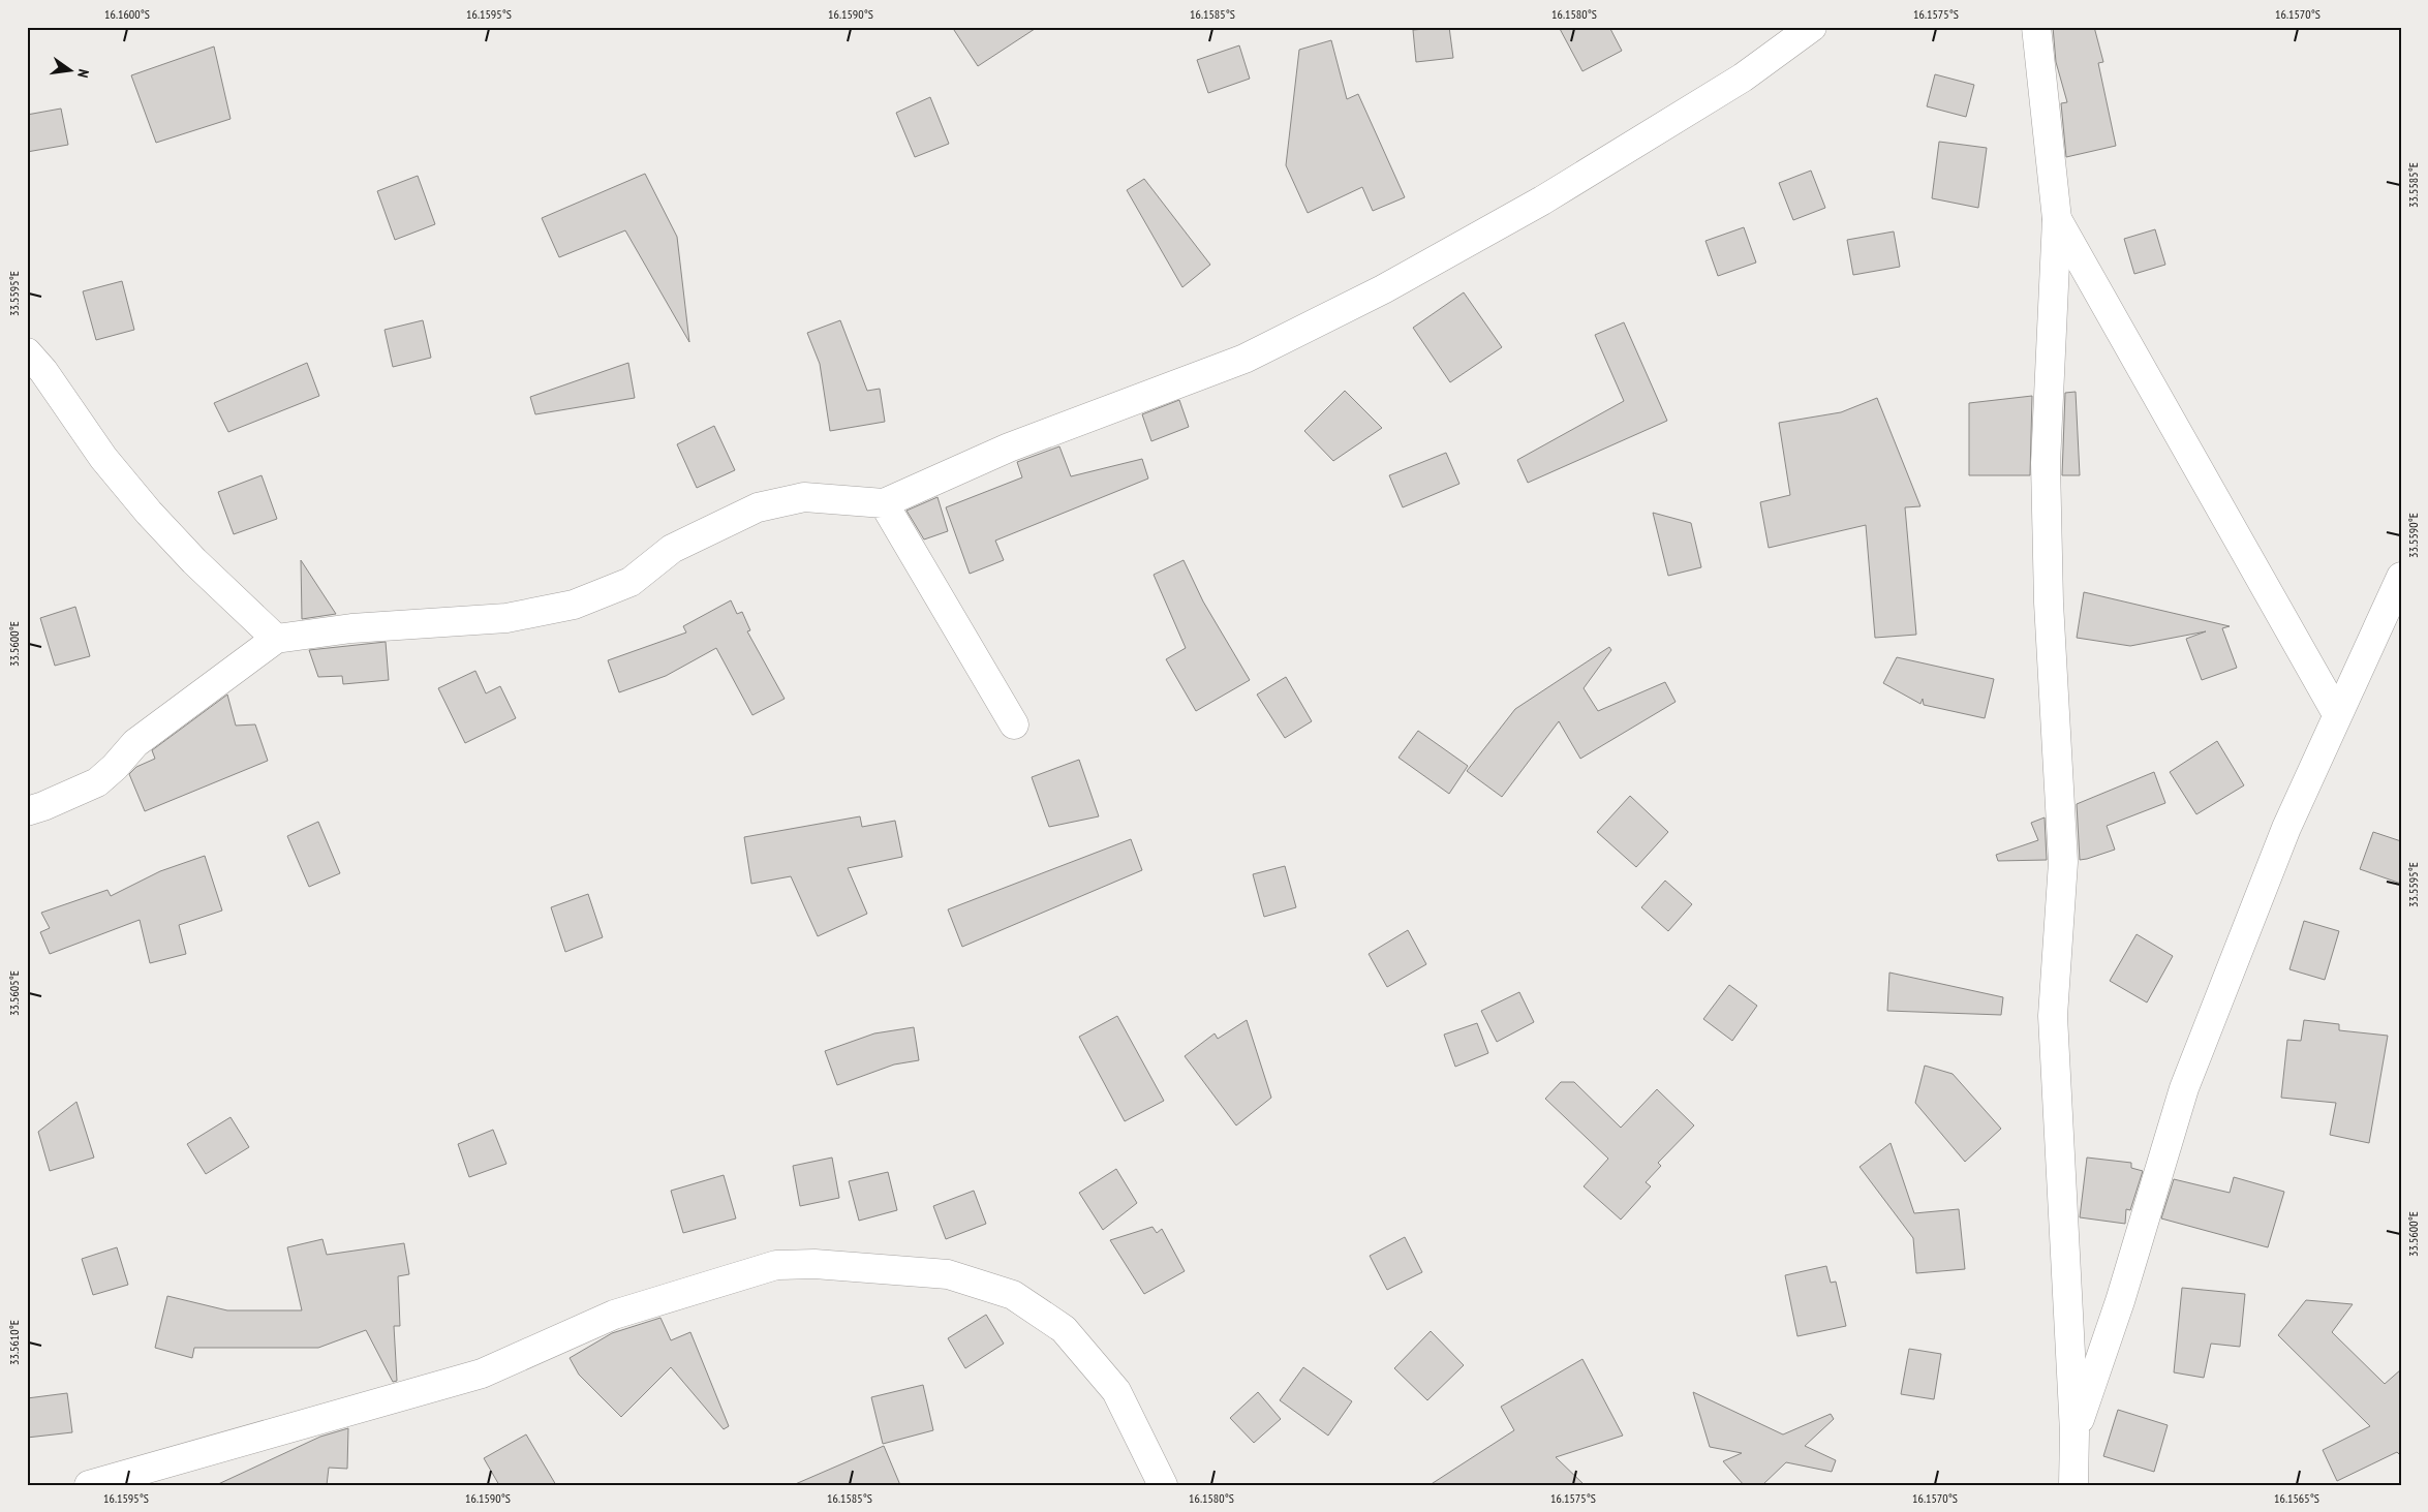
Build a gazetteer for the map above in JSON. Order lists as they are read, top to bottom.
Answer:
{
  "north": "right",
  "coordinates": [
    "16.1600°S",
    "16.1595°S",
    "16.1590°S",
    "16.1585°S",
    "16.1580°S",
    "16.1575°S",
    "16.1570°S",
    "33.5585°E",
    "33.5595°E",
    "33.5590°E",
    "33.5600°E",
    "33.5605°E",
    "33.5610°E",
    "16.1565°S"
  ]
}
